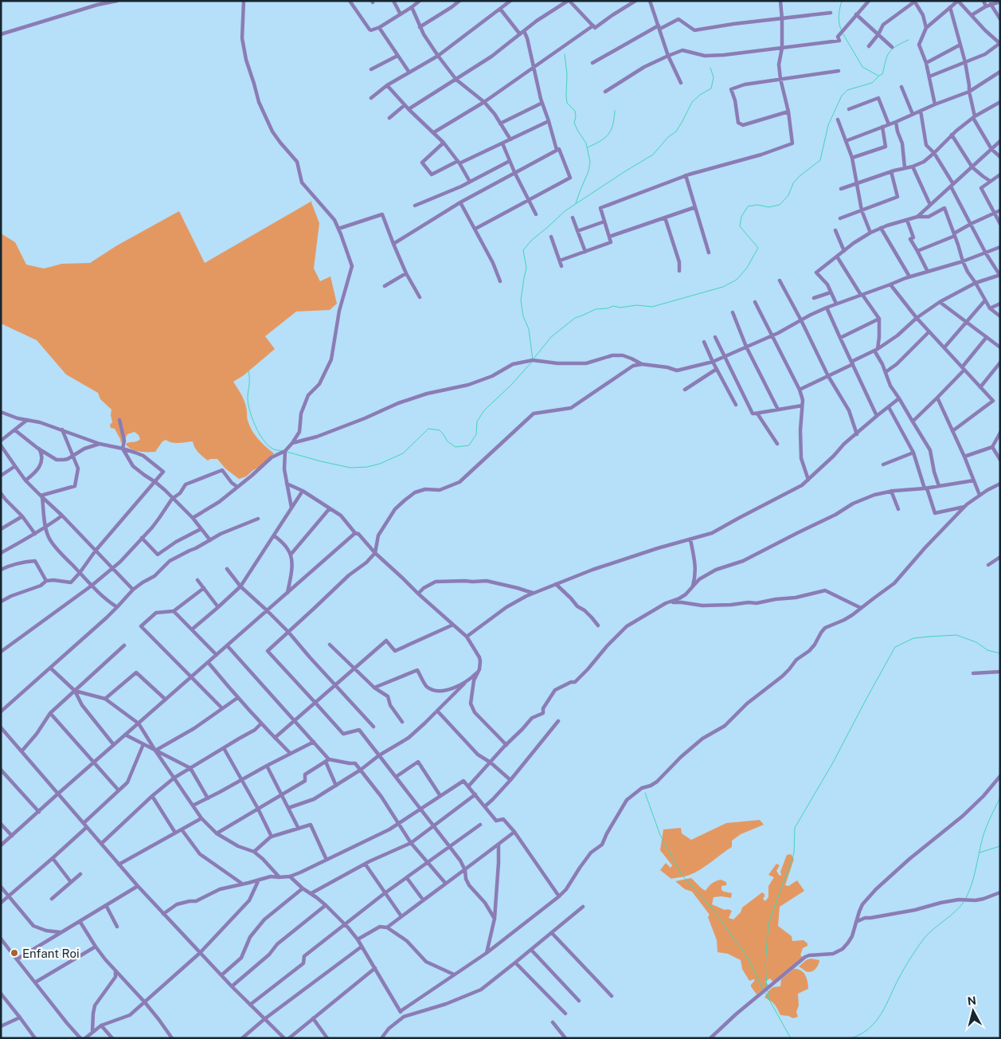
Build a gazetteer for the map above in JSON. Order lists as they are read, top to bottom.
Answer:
{
  "places": ["Enfant Roi"],
  "north": "top"
}
